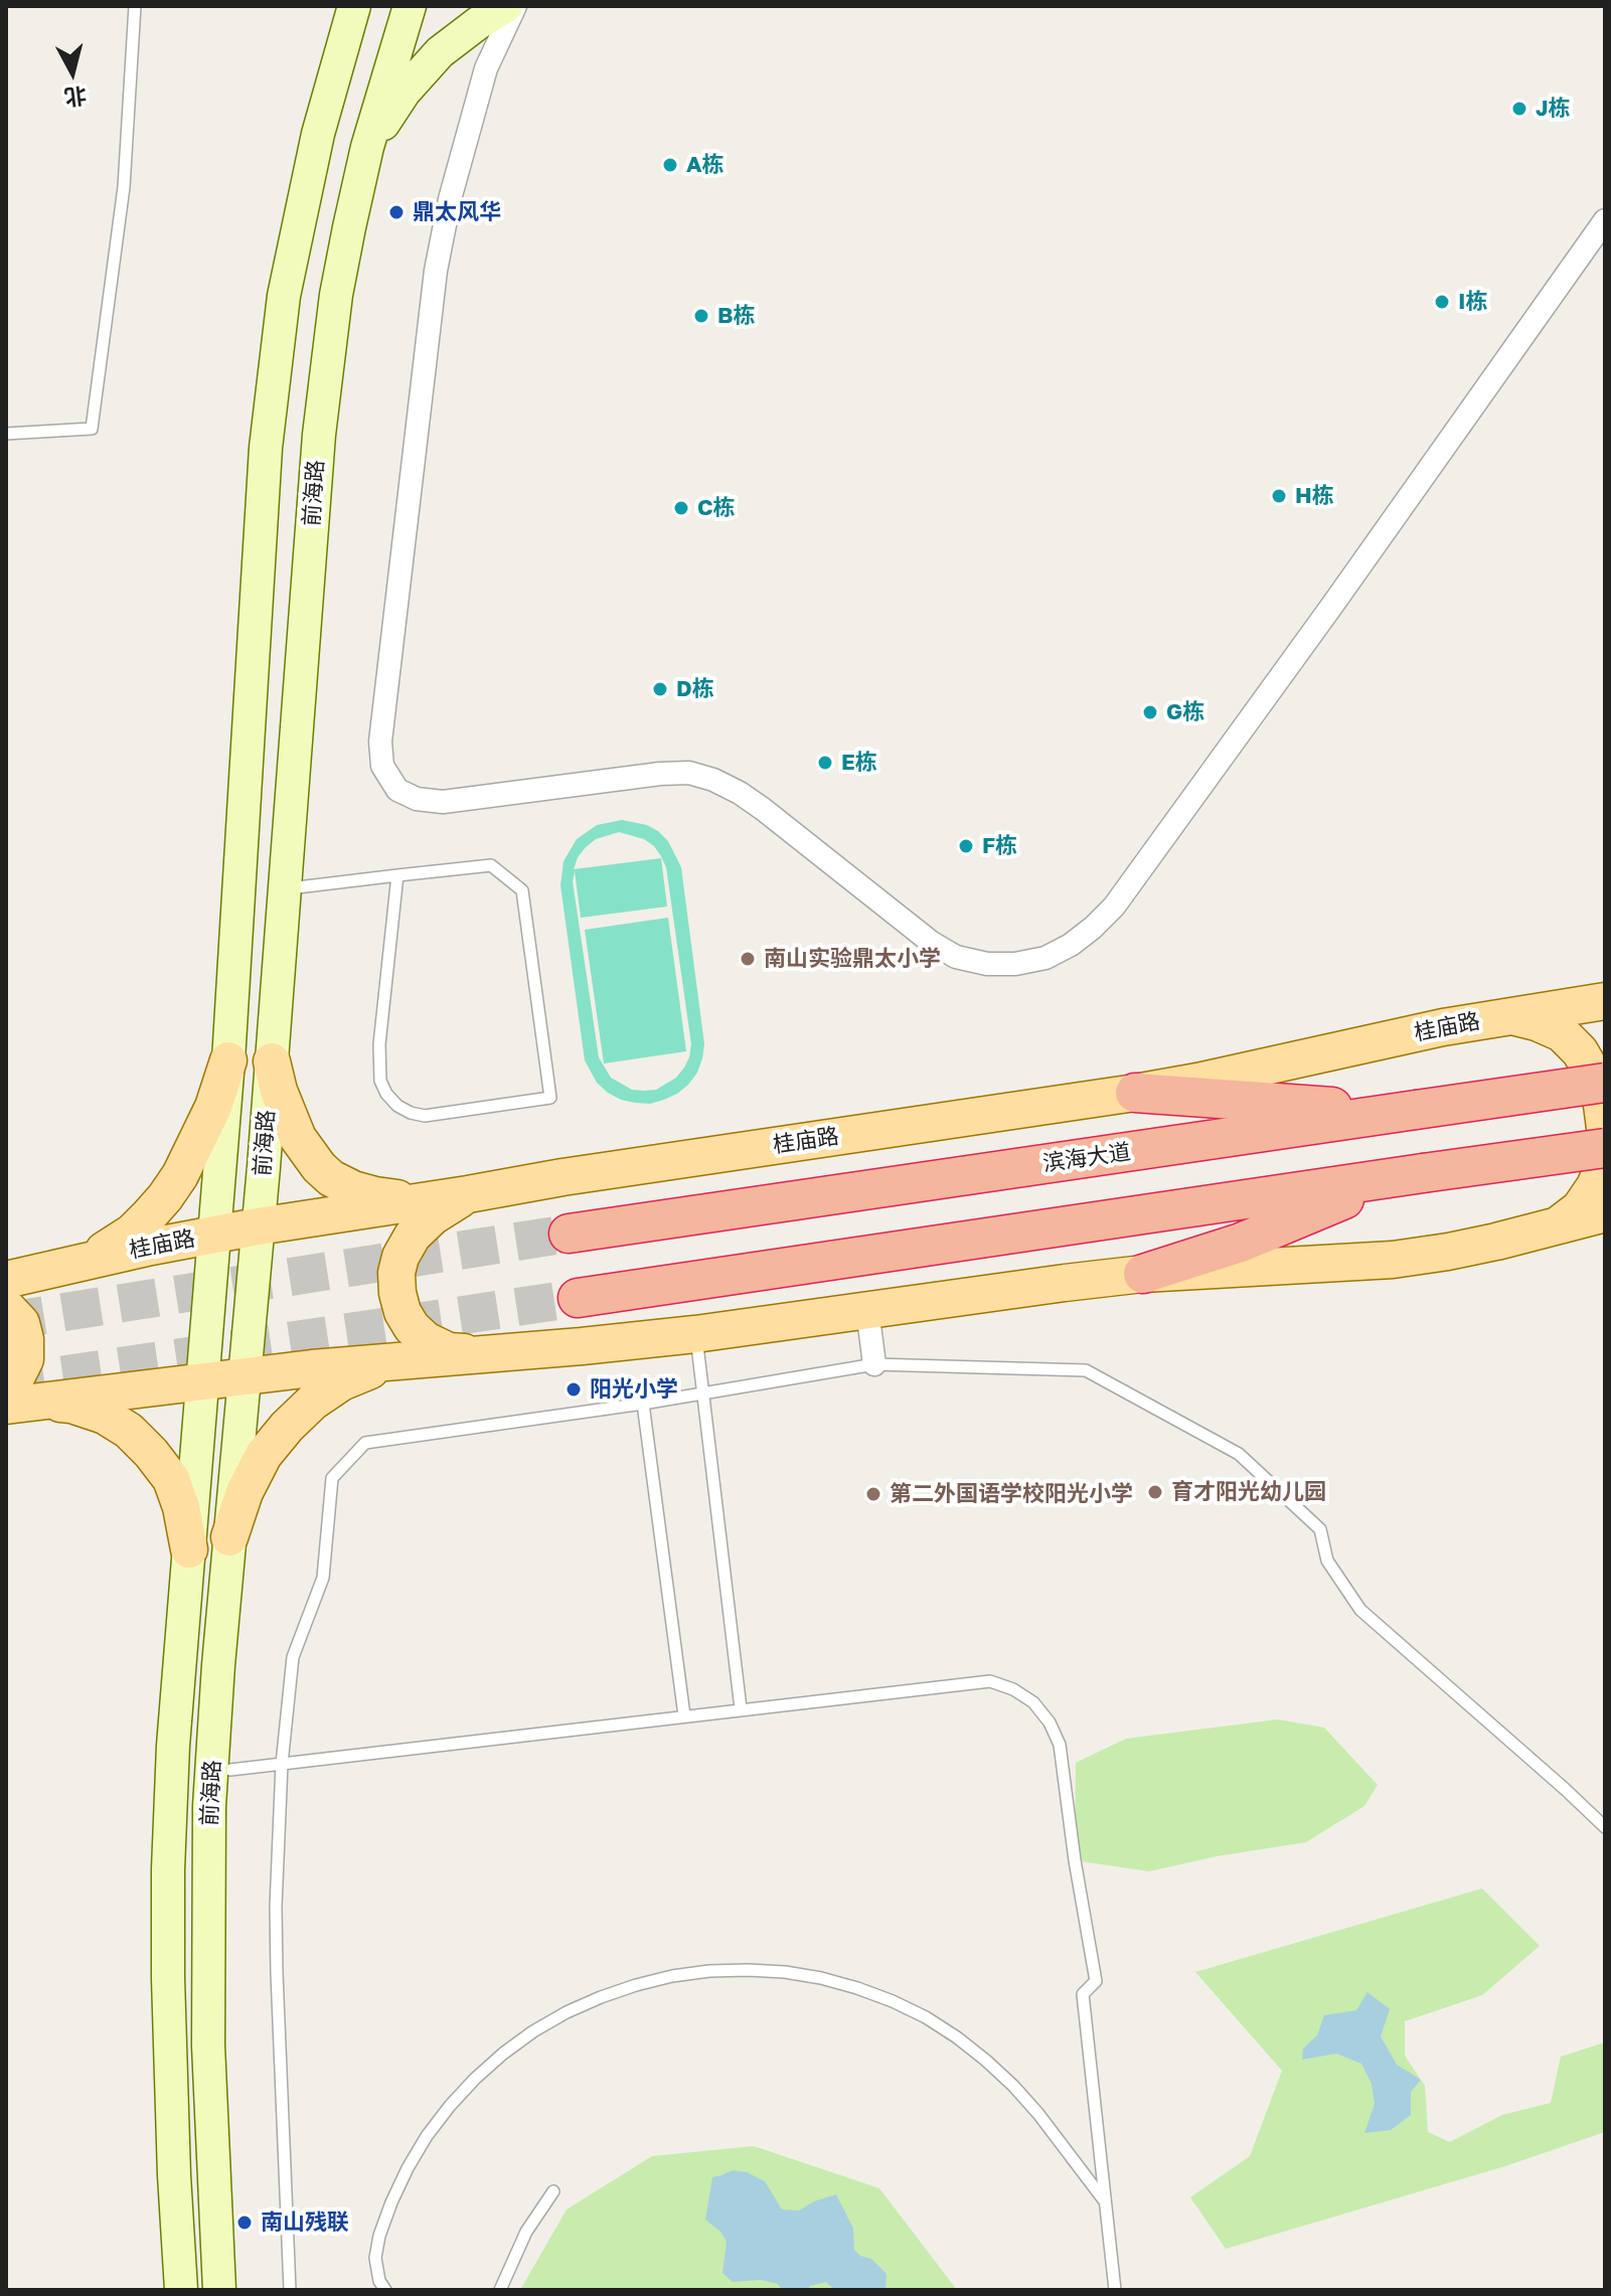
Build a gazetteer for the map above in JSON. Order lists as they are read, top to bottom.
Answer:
{
  "streets": {
    "highway": ["滨海大道"],
    "main road": ["前海路", "桂庙路"]
  },
  "crossings": [
    ["前海路", "桂庙路"]
  ],
  "places": [
    "J栋",
    "A栋",
    "鼎太风华",
    "I栋",
    "B栋",
    "H栋",
    "C栋",
    "D栋",
    "G栋",
    "E栋",
    "F栋",
    "南山实验鼎太小学",
    "阳光小学",
    "育才阳光幼儿园",
    "第二外国语学校阳光小学",
    "南山残联"
  ],
  "north": "bottom"
}
